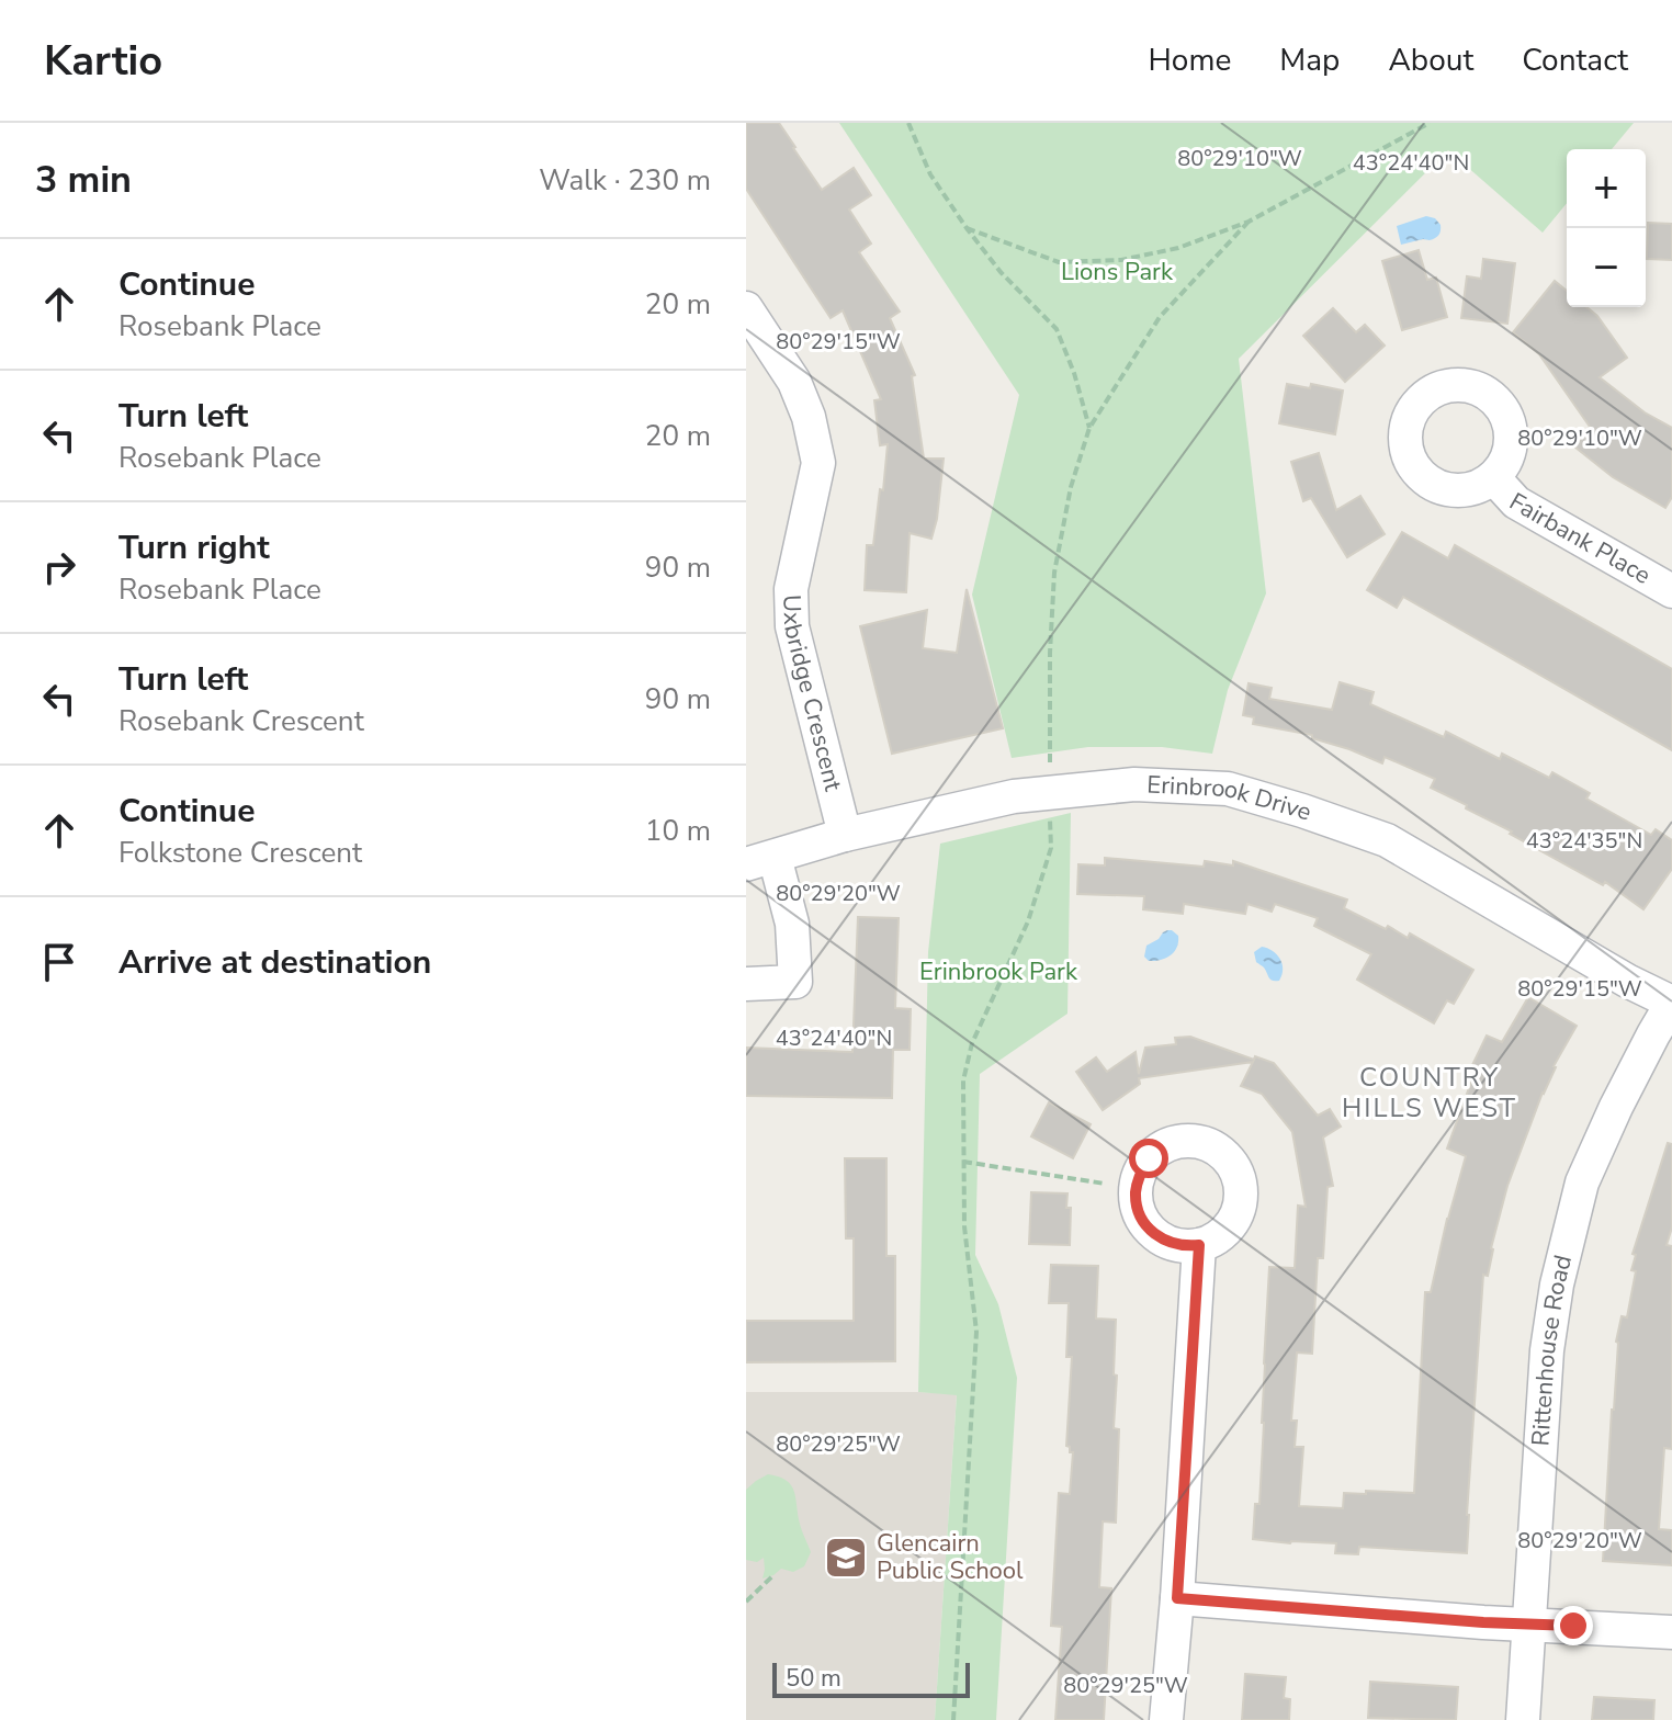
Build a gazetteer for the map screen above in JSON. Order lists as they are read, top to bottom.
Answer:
{
  "streets": {
    "street": [
      "Fairbank Place",
      "Uxbridge Crescent",
      "Erinbrook Drive",
      "Rittenhouse Road"
    ]
  },
  "crossings": [
    ["Uxbridge Crescent", "Erinbrook Drive"],
    ["Erinbrook Drive", "Rittenhouse Road"]
  ],
  "districts": ["COUNTRY HILLS WEST"],
  "parks": ["Lions Park", "Erinbrook Park"],
  "places": {
    "school or university": ["Glencairn Public School"]
  },
  "scale_bar": "50 m",
  "page": {
    "header": "Kartio",
    "nav": [
      "Home",
      "Map",
      "About",
      "Contact"
    ],
    "heading": ["3 min", "Walk · 230 m"],
    "map_buttons": ["+", "−"],
    "list": [
      ["Continue", "Rosebank Place", "20 m"],
      ["Turn left", "Rosebank Place", "20 m"],
      ["Turn right", "Rosebank Place", "90 m"],
      ["Turn left", "Rosebank Crescent", "90 m"],
      ["Continue", "Folkstone Crescent", "10 m"],
      "Arrive at destination"
    ],
    "scale": "50 m"
  },
  "coordinates": [
    "80°29'10\"W",
    "43°24'40\"N",
    "80°29'15\"W",
    "43°24'35\"N",
    "80°29'20\"W",
    "80°29'25\"W"
  ]
}
